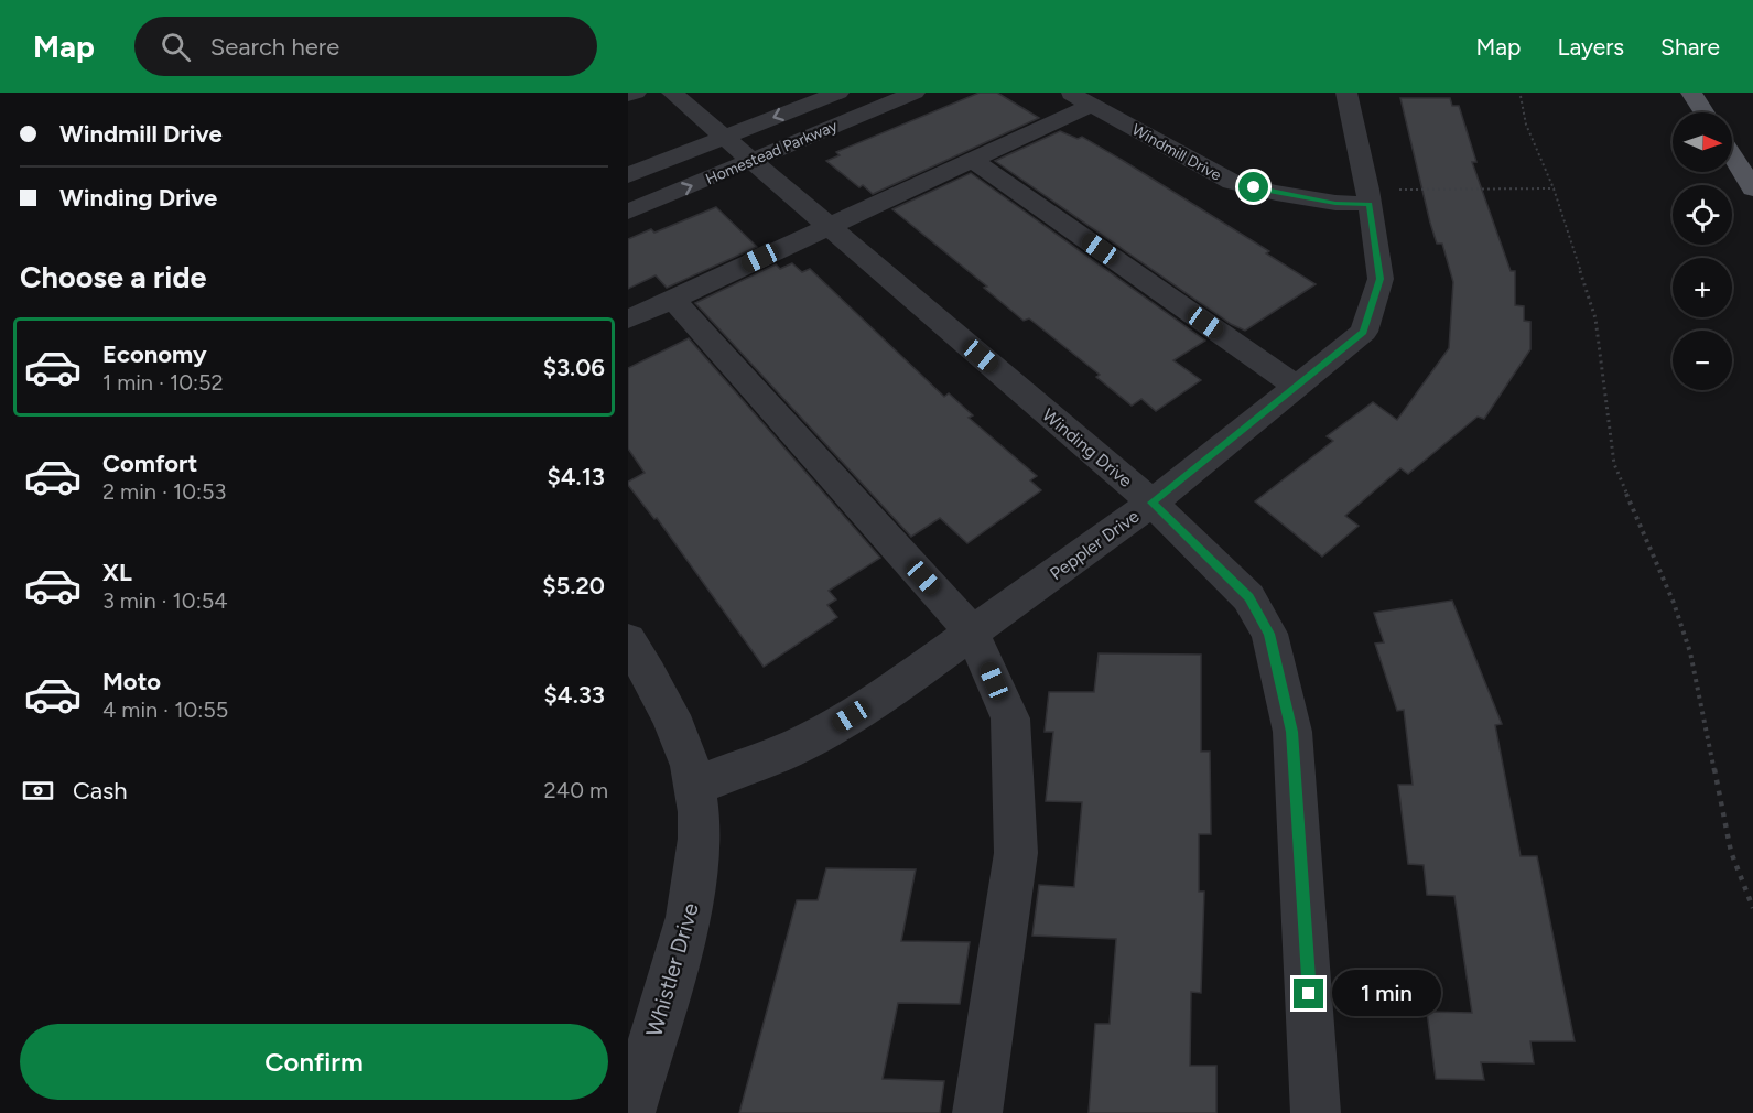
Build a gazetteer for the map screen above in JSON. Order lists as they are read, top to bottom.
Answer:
{
  "streets": {
    "street": [
      "Homestead Parkway",
      "Windmill Drive",
      "Winding Drive",
      "Peppler Drive",
      "Whistler Drive"
    ]
  },
  "crossings": [
    ["Homestead Parkway", "Winding Drive"],
    ["Windmill Drive", "Peppler Drive"],
    ["Winding Drive", "Peppler Drive"],
    ["Peppler Drive", "Whistler Drive"]
  ],
  "north": "right",
  "page": {
    "header": "Map",
    "search": "Search here",
    "nav": ["Map", "Layers", "Share"],
    "banner": ["Windmill Drive", "Winding Drive"],
    "map_buttons": ["+", "−"],
    "heading": "Choose a ride",
    "list": [
      {
        "name": "Economy",
        "note": "1 min · 10:52",
        "value": "$3.06"
      },
      {
        "name": "Comfort",
        "note": "2 min · 10:53",
        "value": "$4.13"
      },
      {
        "name": "XL",
        "note": "3 min · 10:54",
        "value": "$5.20"
      },
      {
        "name": "Moto",
        "note": "4 min · 10:55",
        "value": "$4.33"
      }
    ],
    "pay": ["Cash", "240 m"],
    "bubble": "1 min",
    "buttons": "Confirm"
  }
}
